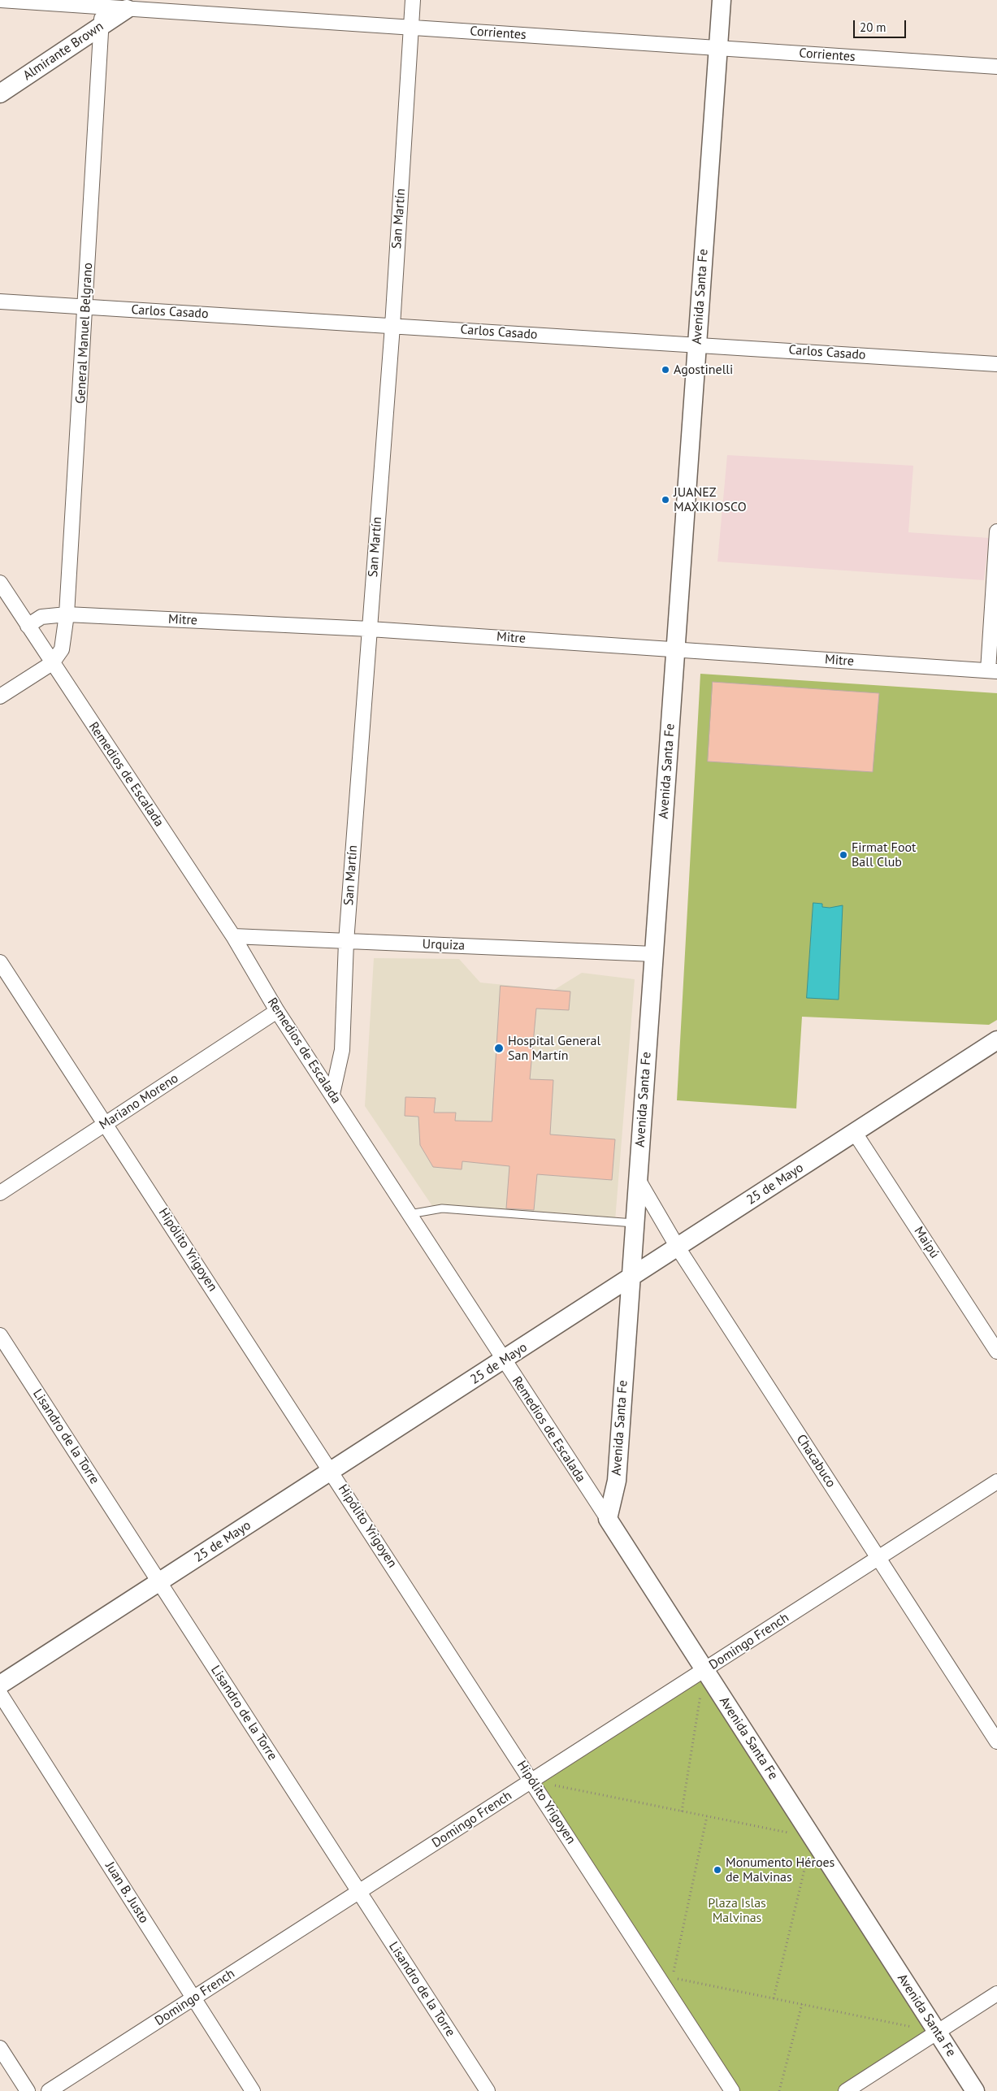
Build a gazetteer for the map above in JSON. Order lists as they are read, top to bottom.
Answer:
{
  "streets": {
    "street": [
      "Corrientes",
      "Almirante Brown",
      "San Martín",
      "Avenida Santa Fe",
      "Carlos Casado",
      "General Manuel Belgrano",
      "Mitre",
      "Remedios de Escalada",
      "Urquiza",
      "Mariano Moreno",
      "25 de Mayo",
      "Maipú",
      "Hipólito Yrigoyen",
      "Lisandro de la Torre",
      "Chacabuco",
      "Domingo French",
      "Juan B. Justo"
    ]
  },
  "crossings": [
    ["Corrientes", "Almirante Brown"],
    ["Corrientes", "San Martín"],
    ["Corrientes", "Avenida Santa Fe"],
    ["Corrientes", "General Manuel Belgrano"],
    ["Almirante Brown", "General Manuel Belgrano"],
    ["San Martín", "Carlos Casado"],
    ["San Martín", "Mitre"],
    ["San Martín", "Remedios de Escalada"],
    ["San Martín", "Urquiza"],
    ["Avenida Santa Fe", "Carlos Casado"],
    ["Avenida Santa Fe", "Mitre"],
    ["Avenida Santa Fe", "Remedios de Escalada"],
    ["Avenida Santa Fe", "Urquiza"],
    ["Avenida Santa Fe", "25 de Mayo"],
    ["Avenida Santa Fe", "Chacabuco"],
    ["Avenida Santa Fe", "Domingo French"],
    ["Carlos Casado", "General Manuel Belgrano"],
    ["General Manuel Belgrano", "Mitre"],
    ["General Manuel Belgrano", "Remedios de Escalada"],
    ["Mitre", "Remedios de Escalada"],
    ["Remedios de Escalada", "Urquiza"],
    ["Remedios de Escalada", "Mariano Moreno"],
    ["Remedios de Escalada", "25 de Mayo"],
    ["Mariano Moreno", "Hipólito Yrigoyen"],
    ["25 de Mayo", "Maipú"],
    ["25 de Mayo", "Hipólito Yrigoyen"],
    ["25 de Mayo", "Lisandro de la Torre"],
    ["25 de Mayo", "Chacabuco"],
    ["Hipólito Yrigoyen", "Domingo French"],
    ["Lisandro de la Torre", "Domingo French"],
    ["Chacabuco", "Domingo French"],
    ["Domingo French", "Juan B. Justo"]
  ],
  "parks": ["Plaza Islas Malvinas"],
  "places": [
    "Agostinelli",
    "JUANEZ MAXIKIOSCO",
    "Firmat Foot Ball Club",
    "Hospital General San Martín",
    "Monumento Héroes de Malvinas"
  ],
  "scale_bar": "20 m"
}
